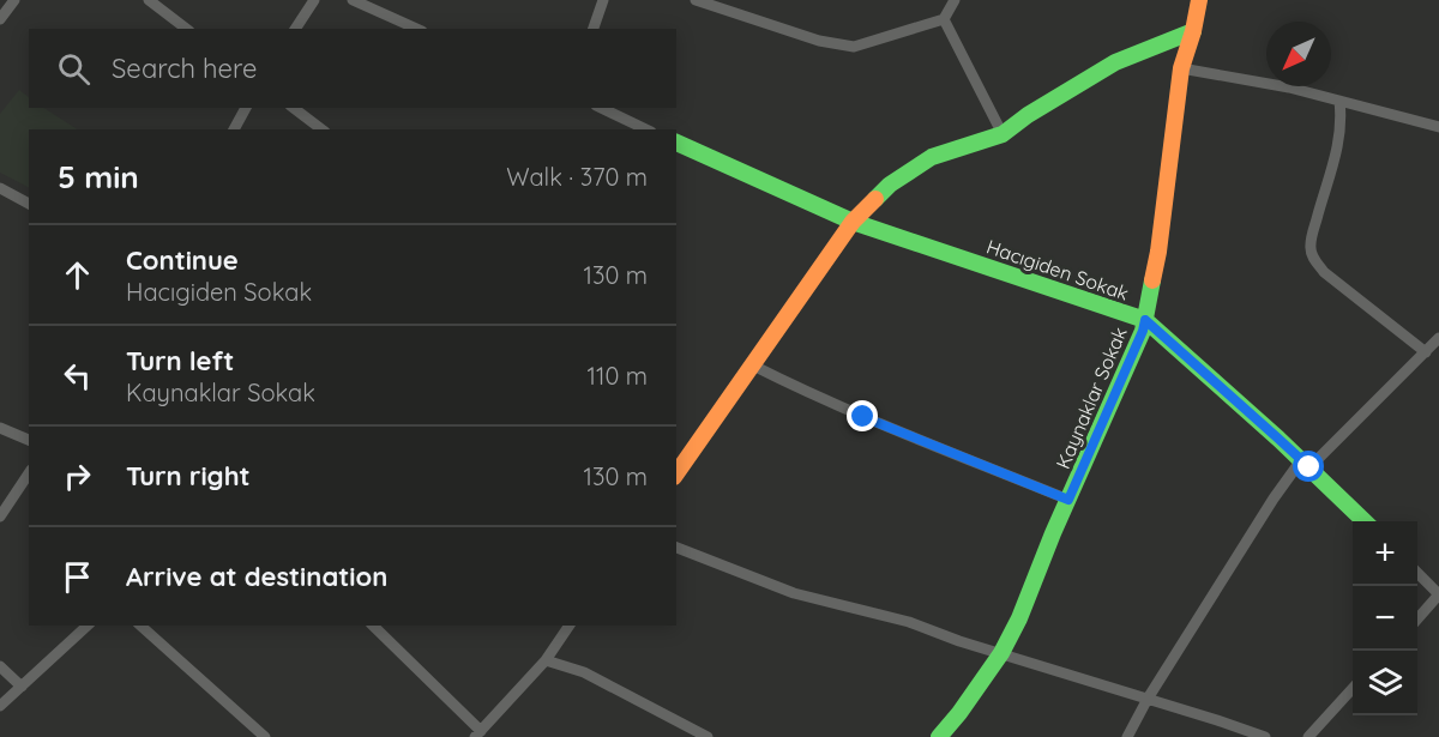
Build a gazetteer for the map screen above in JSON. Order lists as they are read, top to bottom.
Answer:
{
  "streets": {
    "street": ["Hacıgiden Sokak", "Kaynaklar Sokak"]
  },
  "crossings": [
    ["Hacıgiden Sokak", "Kaynaklar Sokak"]
  ],
  "north": "bottom left",
  "page": {
    "search": "Search here",
    "heading": ["5 min", "Walk · 370 m"],
    "list": [
      ["Continue", "Hacıgiden Sokak", "130 m"],
      ["Turn left", "Kaynaklar Sokak", "110 m"],
      ["Turn right", "130 m"],
      "Arrive at destination"
    ],
    "map_buttons": ["+", "−"]
  }
}
